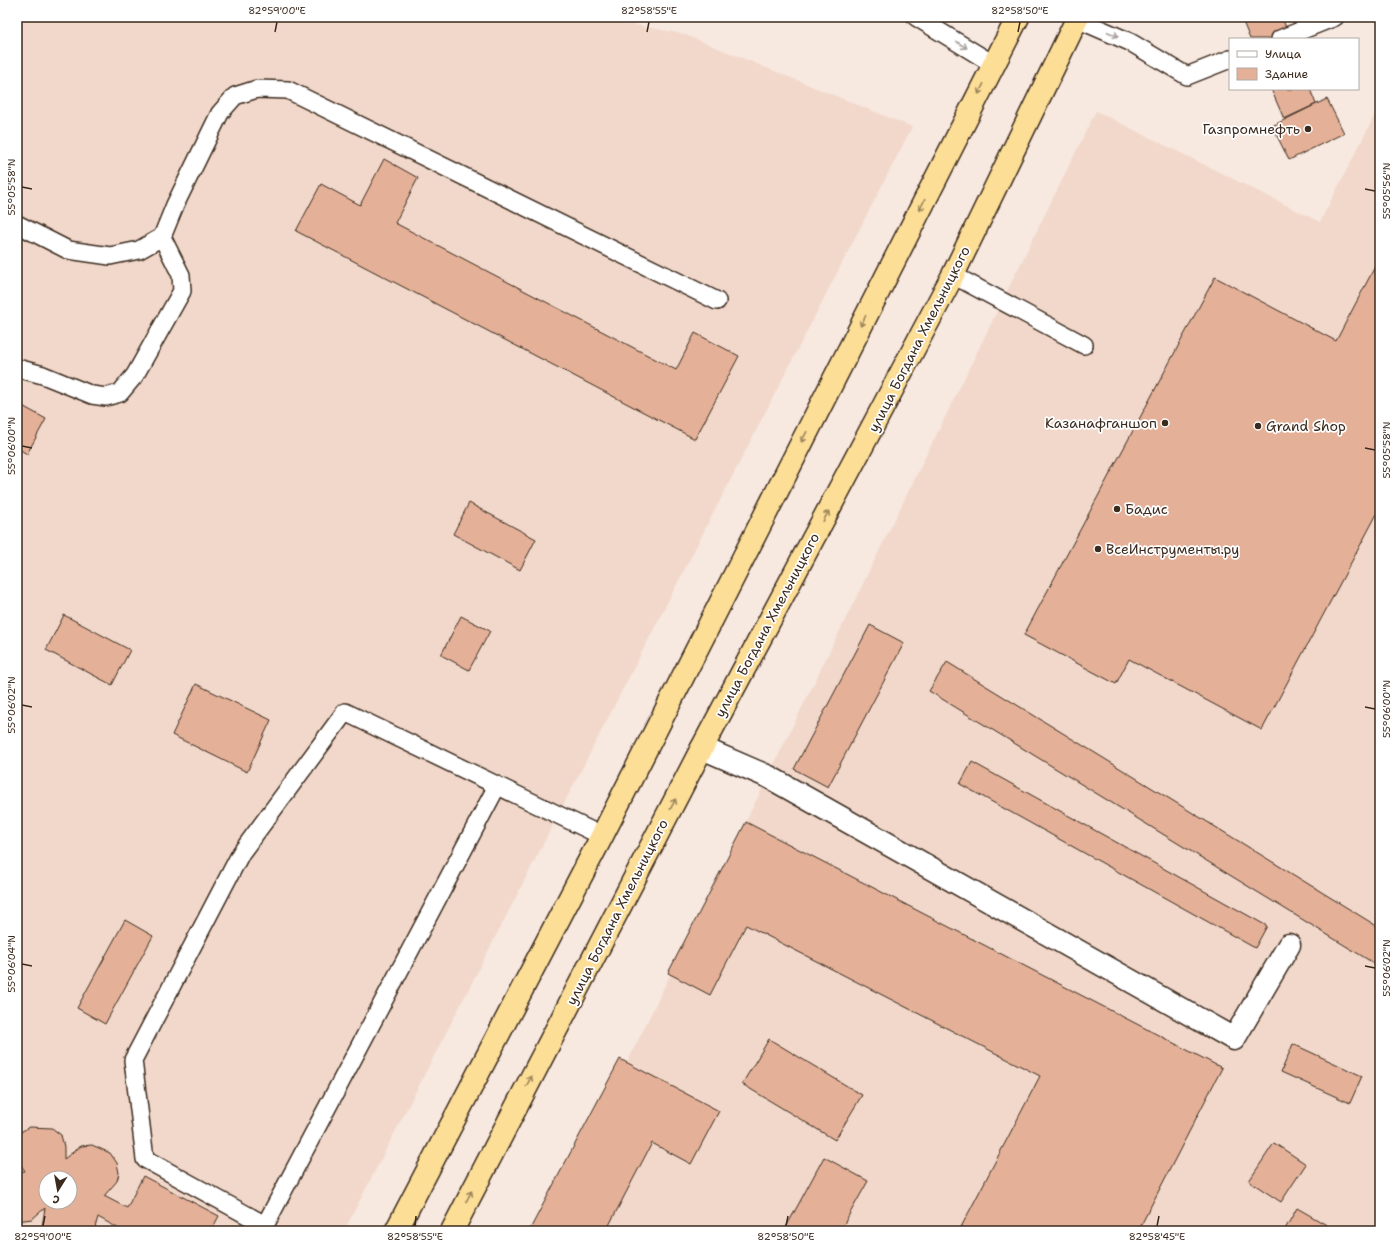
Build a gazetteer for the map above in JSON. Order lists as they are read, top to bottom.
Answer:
{
  "streets": {
    "highway": ["улица Богдана Хмельницкого"]
  },
  "places": [
    "Газпромнефть",
    "Казанафганшоп",
    "Grand Shop",
    "Бадис",
    "ВсеИнструменты.ру"
  ],
  "legend": ["Улица", "Здание"],
  "north": "bottom",
  "coordinates": [
    "82°59'00\"E",
    "82°58'55\"E",
    "82°58'50\"E",
    "55°05'58\"N",
    "55°05'56\"N",
    "55°06'00\"N",
    "55°06'02\"N",
    "55°06'04\"N",
    "82°58'45\"E"
  ]
}
